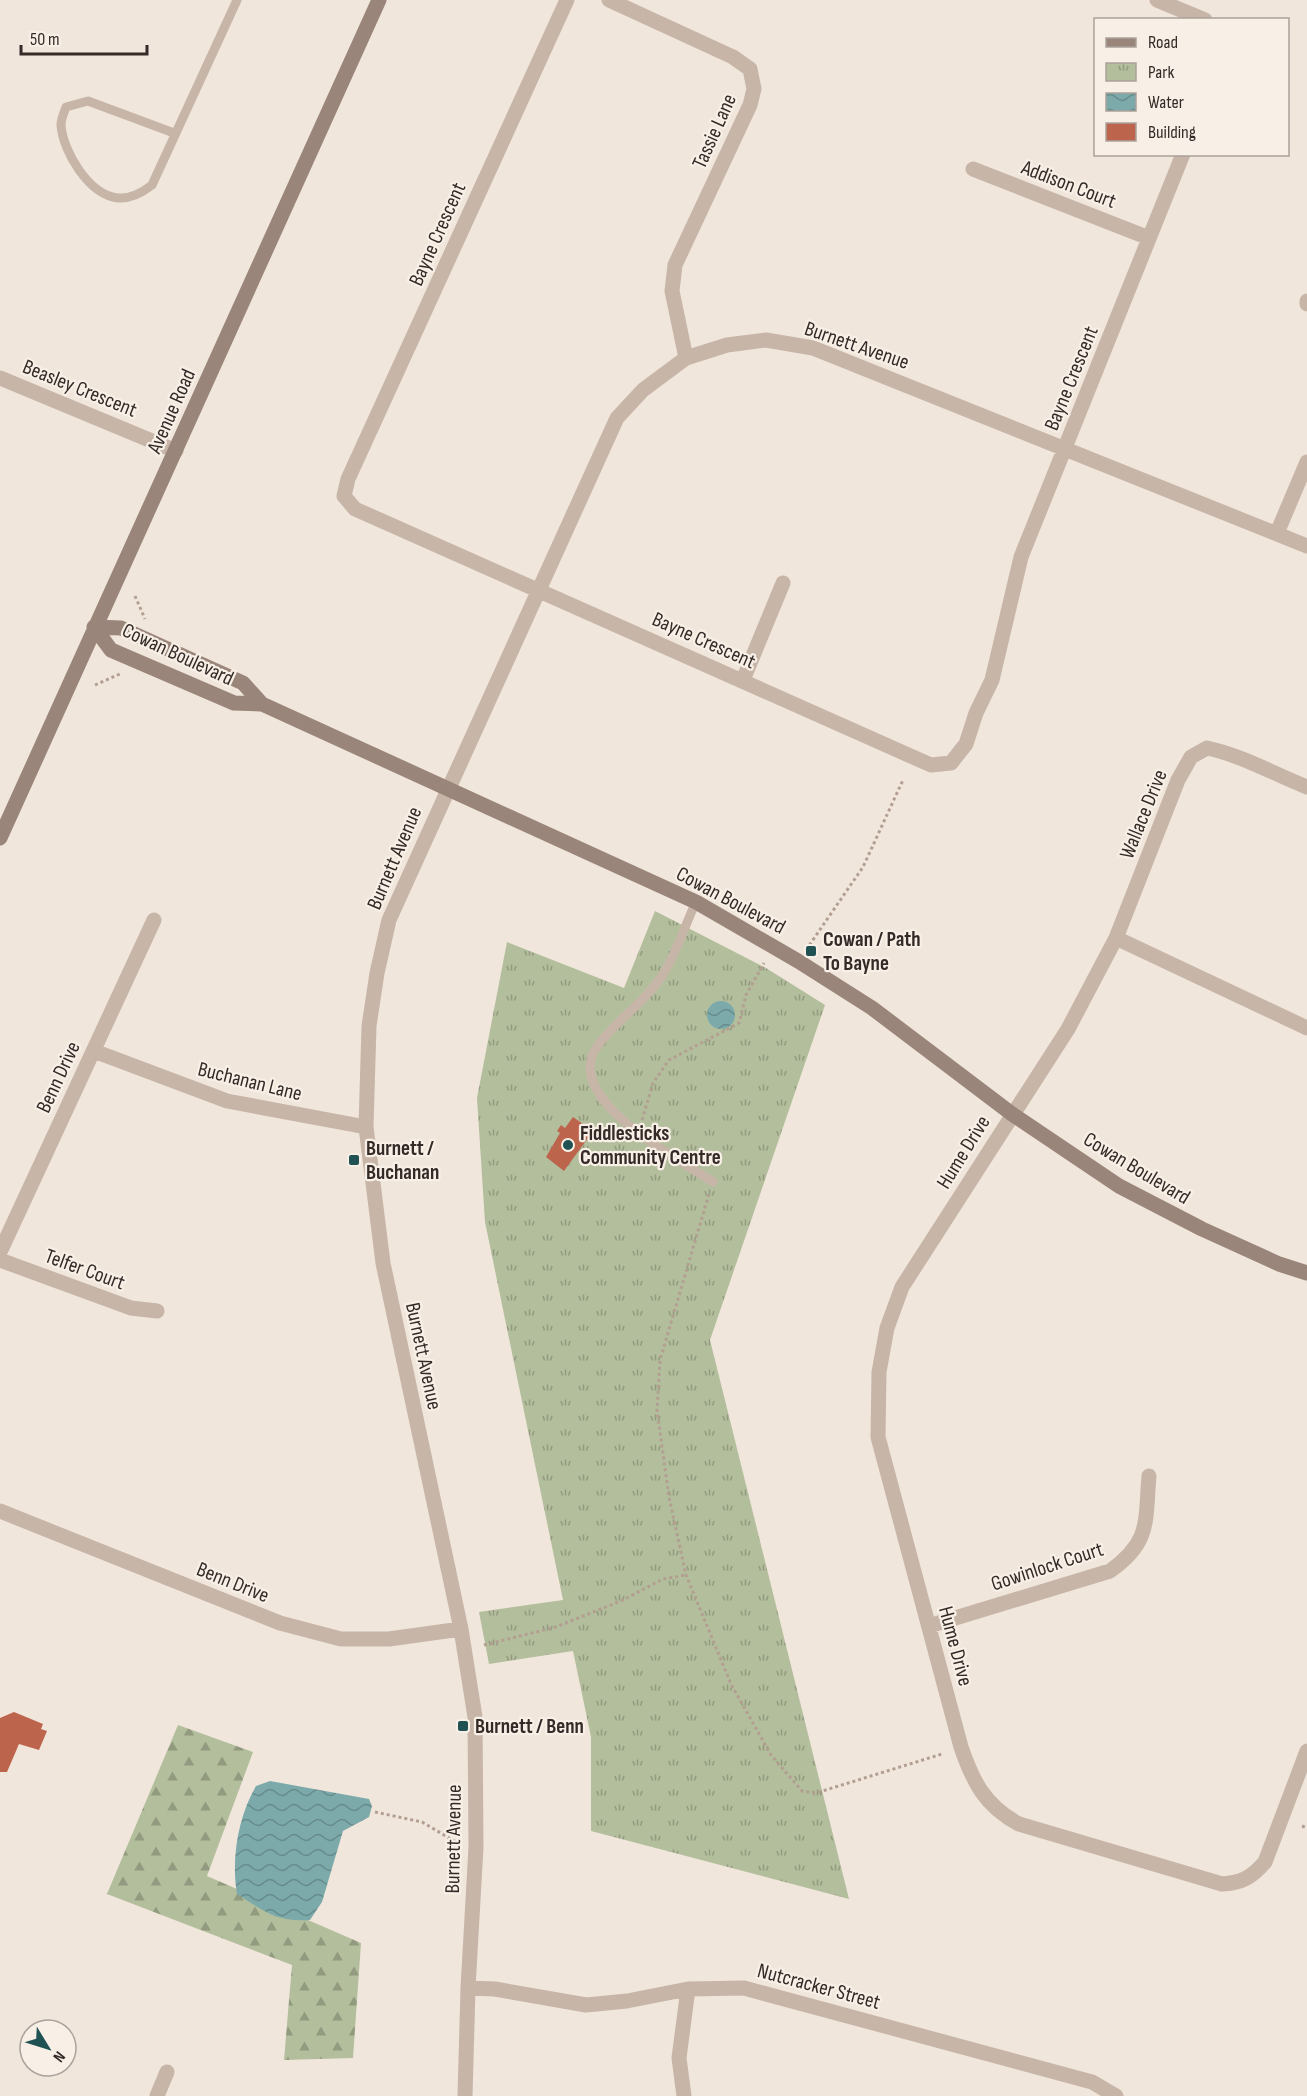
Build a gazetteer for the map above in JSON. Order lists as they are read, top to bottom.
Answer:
{
  "streets": {
    "street": [
      "Tassie Lane",
      "Addison Court",
      "Bayne Crescent",
      "Burnett Avenue",
      "Beasley Crescent",
      "Avenue Road",
      "Cowan Boulevard",
      "Wallace Drive",
      "Benn Drive",
      "Buchanan Lane",
      "Hume Drive",
      "Telfer Court",
      "Gowinlock Court",
      "Nutcracker Street"
    ]
  },
  "crossings": [
    ["Tassie Lane", "Burnett Avenue"],
    ["Addison Court", "Bayne Crescent"],
    ["Bayne Crescent", "Burnett Avenue"],
    ["Burnett Avenue", "Cowan Boulevard"],
    ["Burnett Avenue", "Benn Drive"],
    ["Burnett Avenue", "Buchanan Lane"],
    ["Burnett Avenue", "Nutcracker Street"],
    ["Beasley Crescent", "Avenue Road"],
    ["Avenue Road", "Cowan Boulevard"],
    ["Cowan Boulevard", "Wallace Drive"],
    ["Cowan Boulevard", "Hume Drive"],
    ["Wallace Drive", "Hume Drive"],
    ["Benn Drive", "Buchanan Lane"],
    ["Hume Drive", "Gowinlock Court"]
  ],
  "places": {
    "transit": ["Cowan / Path To Bayne", "Burnett / Buchanan", "Burnett / Benn"],
    "other": ["Fiddlesticks Community Centre"]
  },
  "legend": [
    "Road",
    "Park",
    "Water",
    "Building"
  ],
  "scale_bar": "50 m",
  "north": "bottom right"
}
